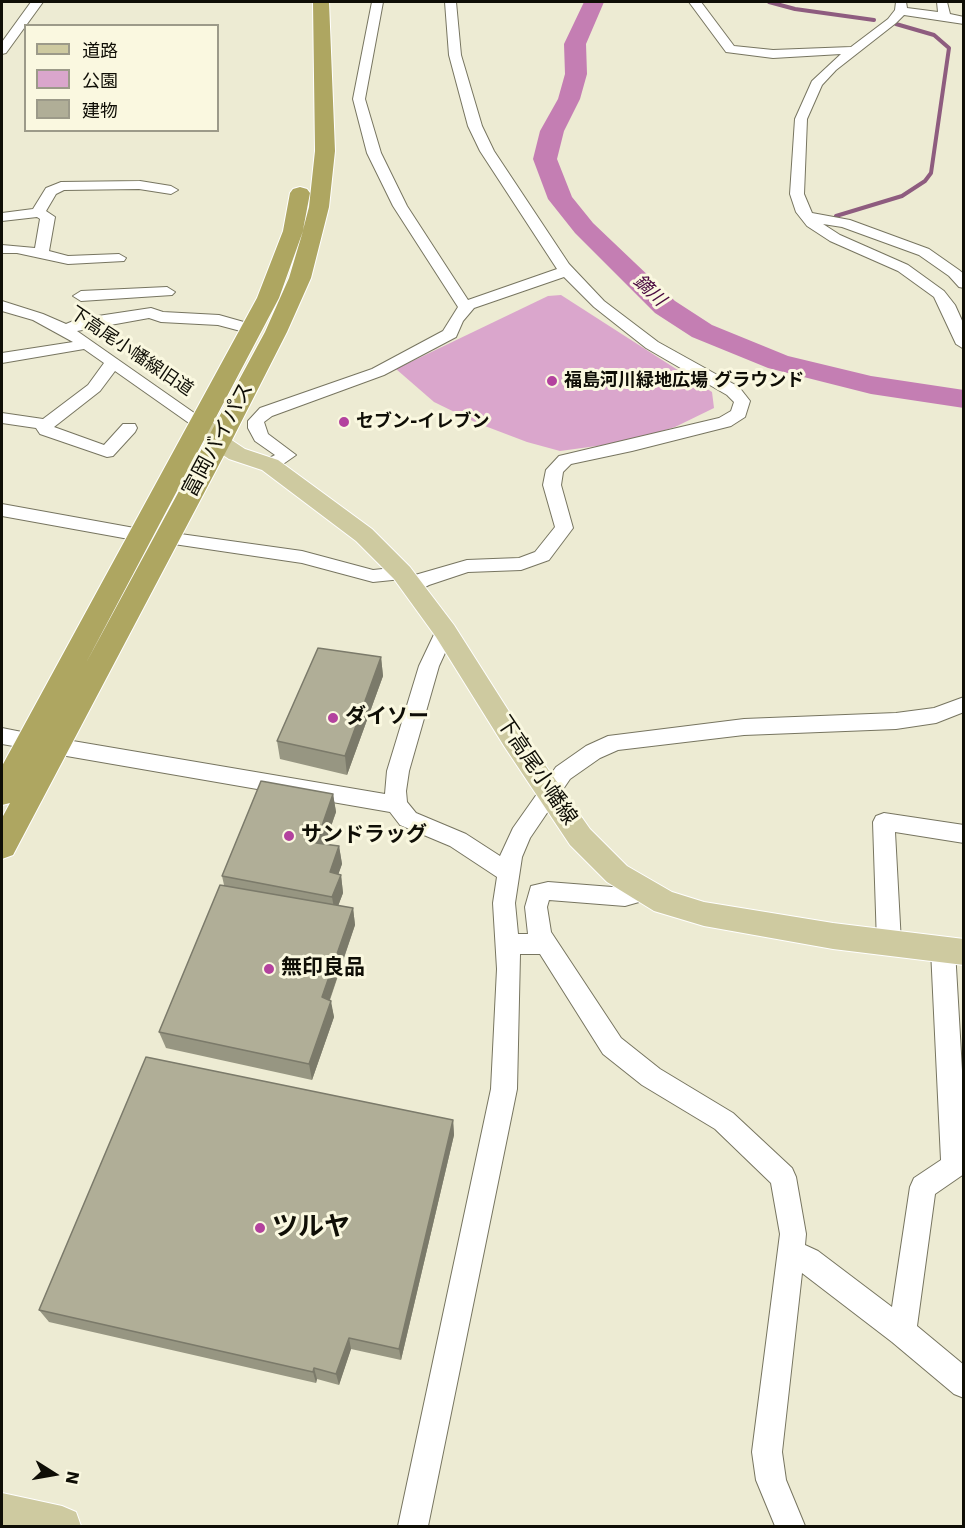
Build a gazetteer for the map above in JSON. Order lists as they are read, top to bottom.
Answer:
{
  "streets": {
    "highway": ["富岡バイパス"],
    "main road": ["下高尾小幡線"],
    "street": ["下高尾小幡線旧道"]
  },
  "crossings": [
    ["下高尾小幡線旧道", "富岡バイパス"],
    ["下高尾小幡線旧道", "下高尾小幡線"],
    ["富岡バイパス", "下高尾小幡線"]
  ],
  "water": ["鏑川"],
  "places": [
    "福島河川緑地広場 グラウンド",
    "セブン-イレブン",
    "ダイソー",
    "サンドラッグ",
    "無印良品",
    "ツルヤ"
  ],
  "legend": ["道路", "公園", "建物"],
  "north": "right"
}
